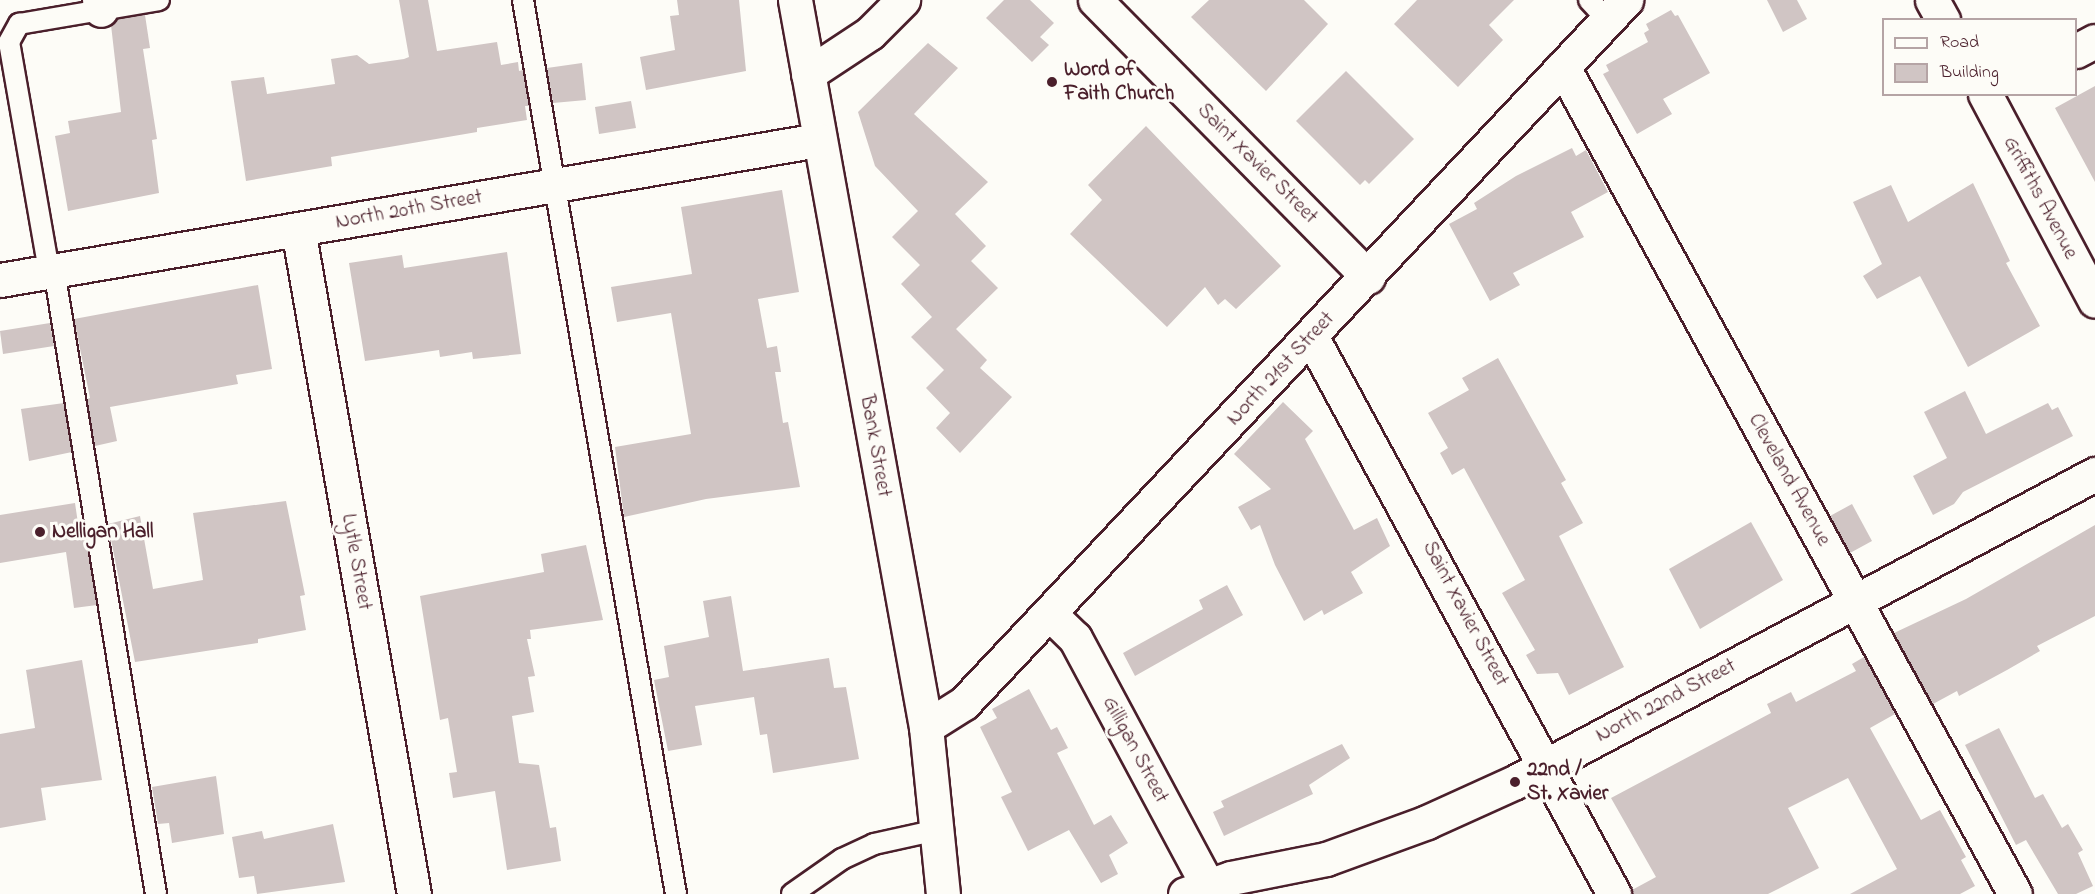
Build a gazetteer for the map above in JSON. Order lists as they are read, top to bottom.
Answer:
{
  "streets": {
    "street": [
      "Saint Xavier Street",
      "Griffiths Avenue",
      "North 20th Street",
      "North 21st Street",
      "Bank Street",
      "Cleveland Avenue",
      "Lytle Street",
      "North 22nd Street",
      "Gilligan Street"
    ]
  },
  "crossings": [
    ["Saint Xavier Street", "North 21st Street"],
    ["Saint Xavier Street", "North 22nd Street"],
    ["North 20th Street", "Bank Street"],
    ["North 20th Street", "Lytle Street"],
    ["North 21st Street", "Bank Street"],
    ["North 21st Street", "Cleveland Avenue"],
    ["North 21st Street", "Gilligan Street"],
    ["Cleveland Avenue", "North 22nd Street"],
    ["North 22nd Street", "Gilligan Street"]
  ],
  "places": ["Word of Faith Church", "Nelligan Hall", "22nd / St. Xavier"],
  "legend": ["Road", "Building"]
}
